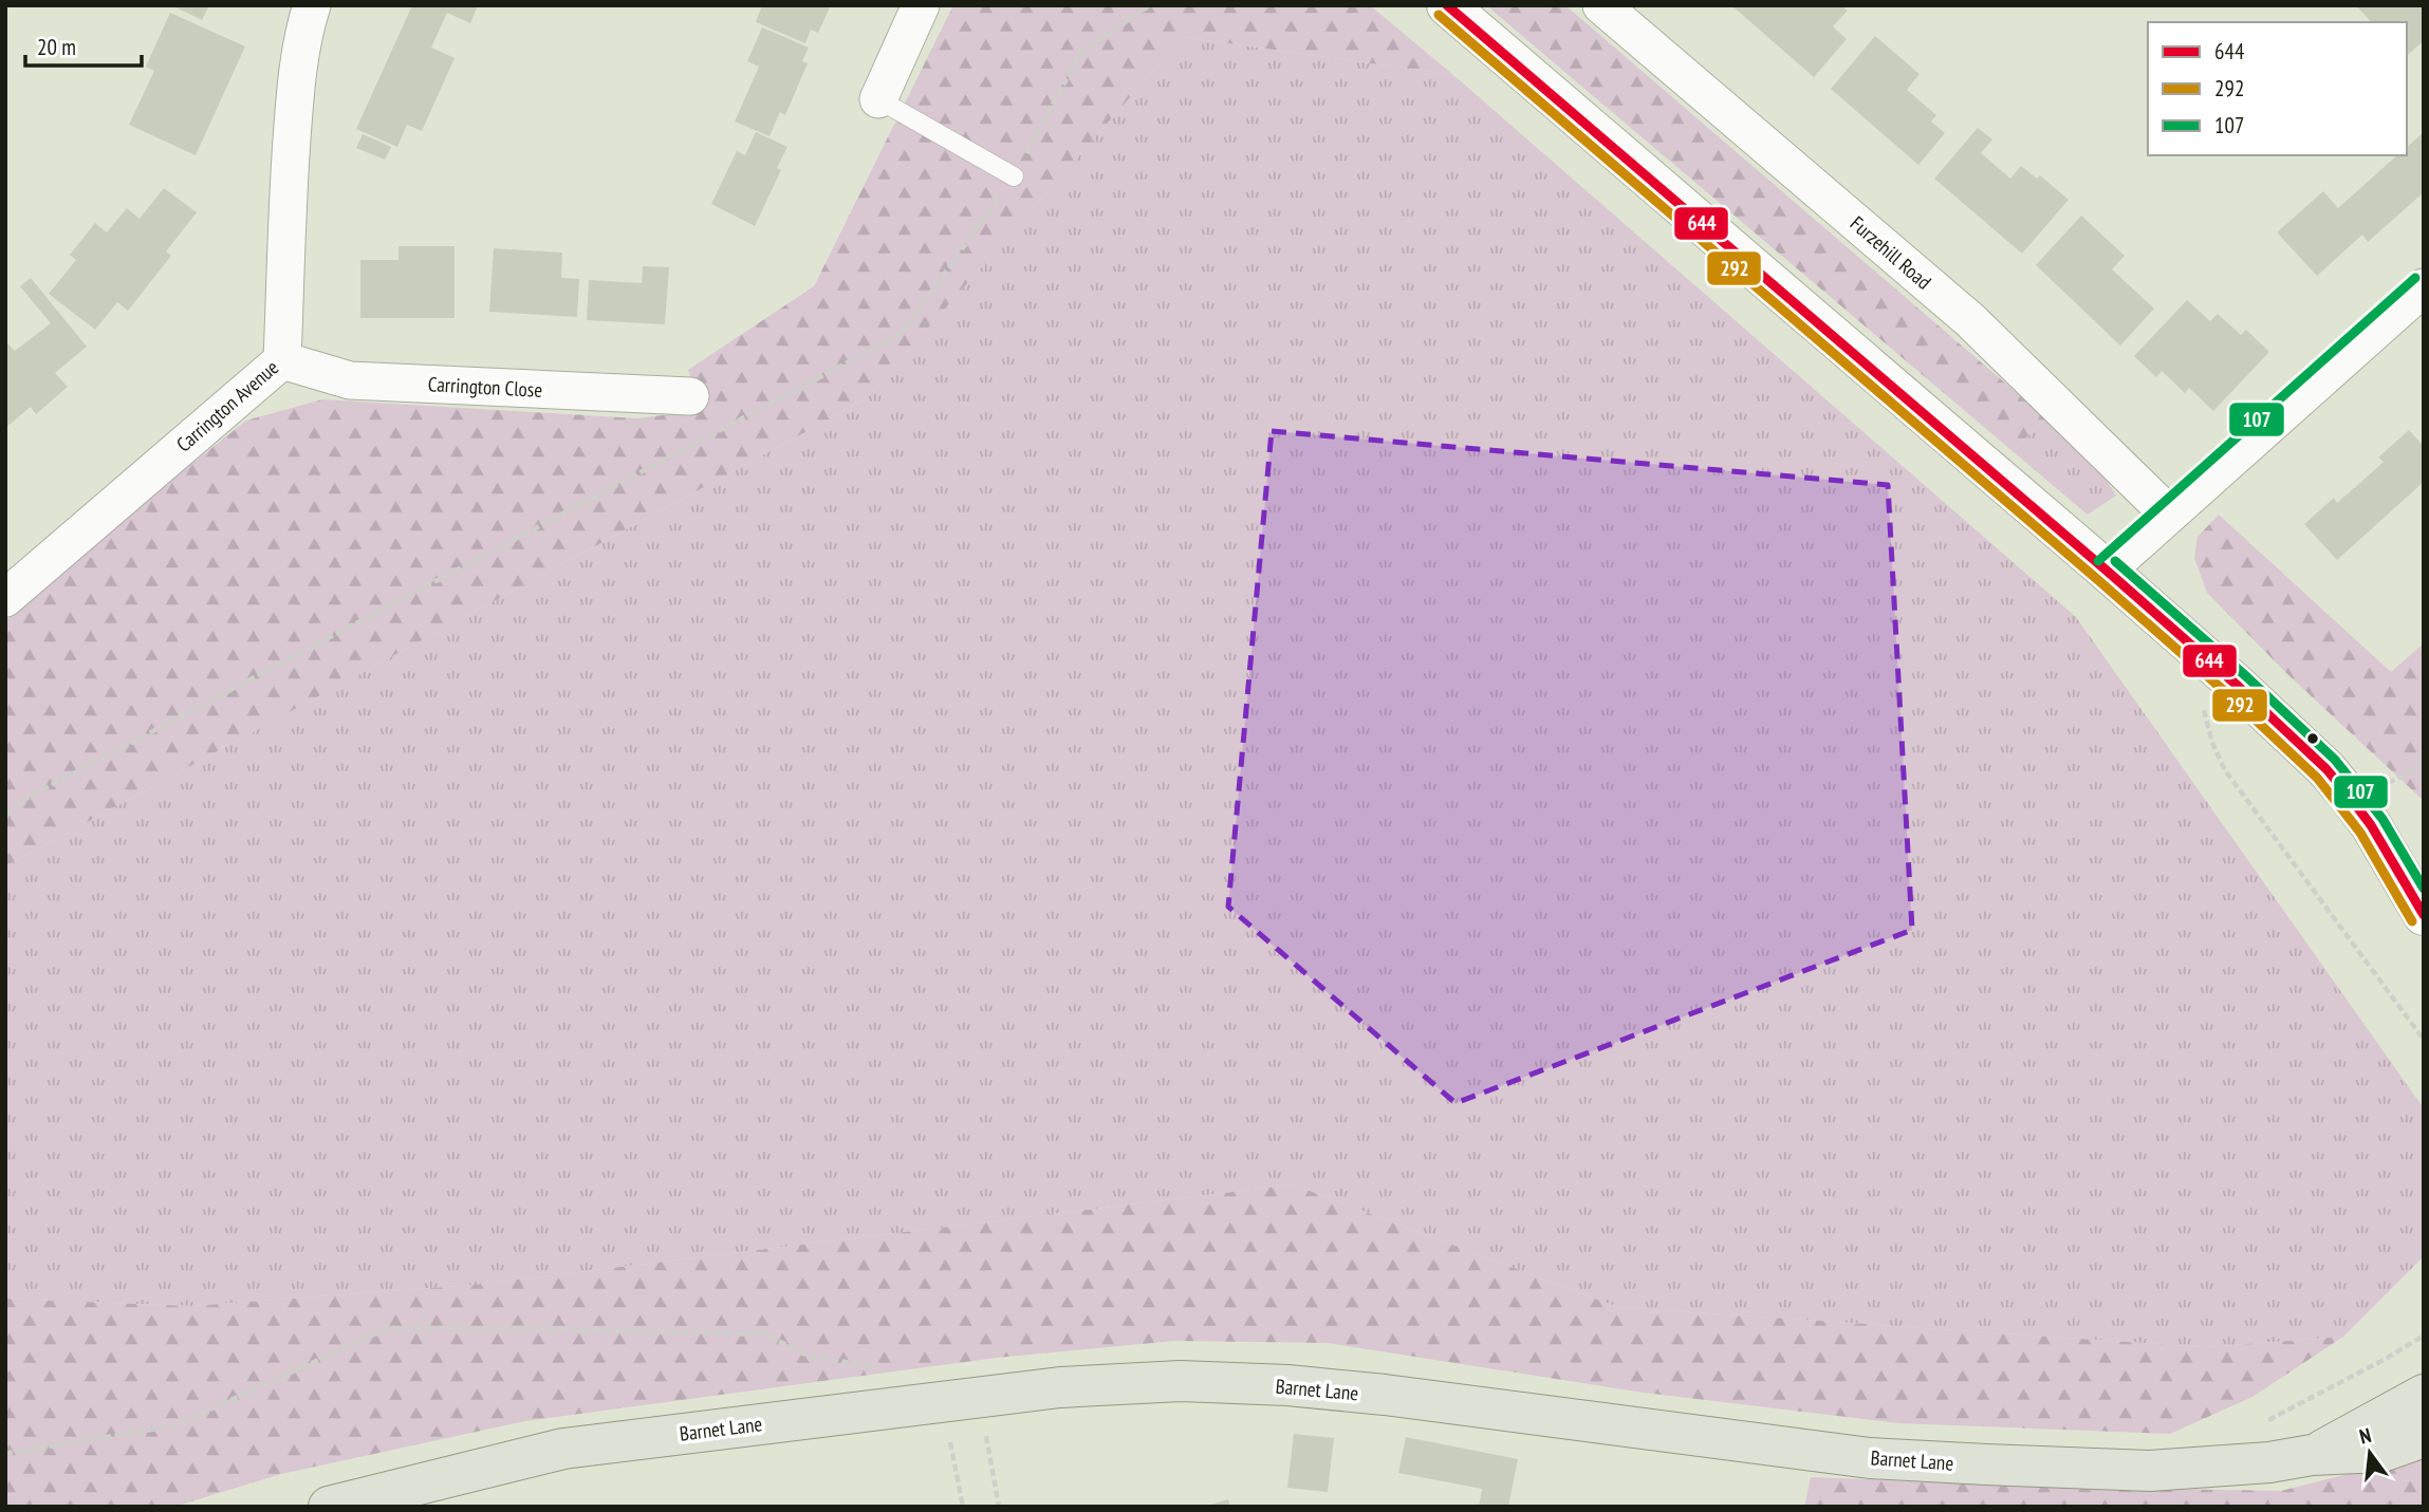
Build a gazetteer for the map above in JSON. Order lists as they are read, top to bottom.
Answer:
{
  "streets": {
    "main road": ["Barnet Lane"],
    "street": ["Furzehill Road", "Carrington Close", "Carrington Avenue"]
  },
  "crossings": [
    ["Carrington Close", "Carrington Avenue"]
  ],
  "lines": ["transit line 644", "transit line 292", "transit line 107"],
  "legend": ["644", "292", "107"],
  "scale_bar": "20 m",
  "north": "top"
}
